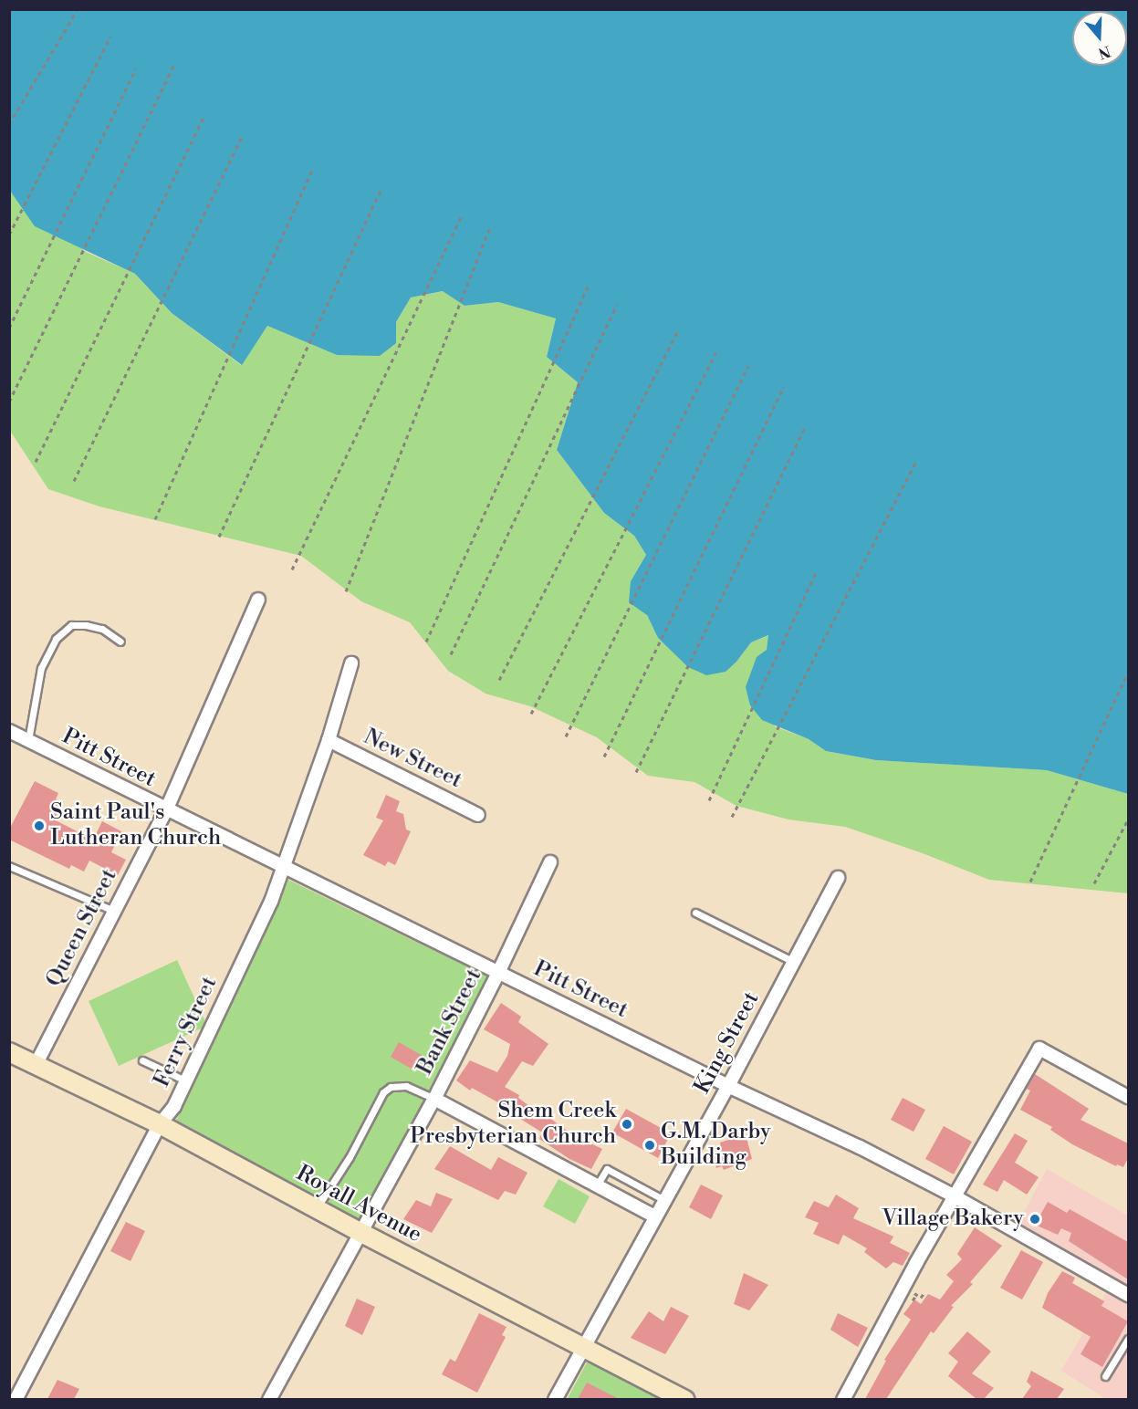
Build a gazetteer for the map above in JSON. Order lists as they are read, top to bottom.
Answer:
{
  "streets": {
    "street": [
      "Pitt Street",
      "New Street",
      "Queen Street",
      "Bank Street",
      "Ferry Street",
      "King Street",
      "Royall Avenue"
    ]
  },
  "crossings": [
    ["Pitt Street", "Queen Street"],
    ["Pitt Street", "Bank Street"],
    ["Pitt Street", "Ferry Street"],
    ["Pitt Street", "King Street"],
    ["New Street", "Ferry Street"],
    ["Queen Street", "Royall Avenue"],
    ["Bank Street", "Royall Avenue"],
    ["Ferry Street", "Royall Avenue"],
    ["King Street", "Royall Avenue"]
  ],
  "places": [
    "Saint Paul's Lutheran Church",
    "Shem Creek Presbyterian Church",
    "G.M. Darby Building",
    "Village Bakery"
  ],
  "north": "bottom"
}
